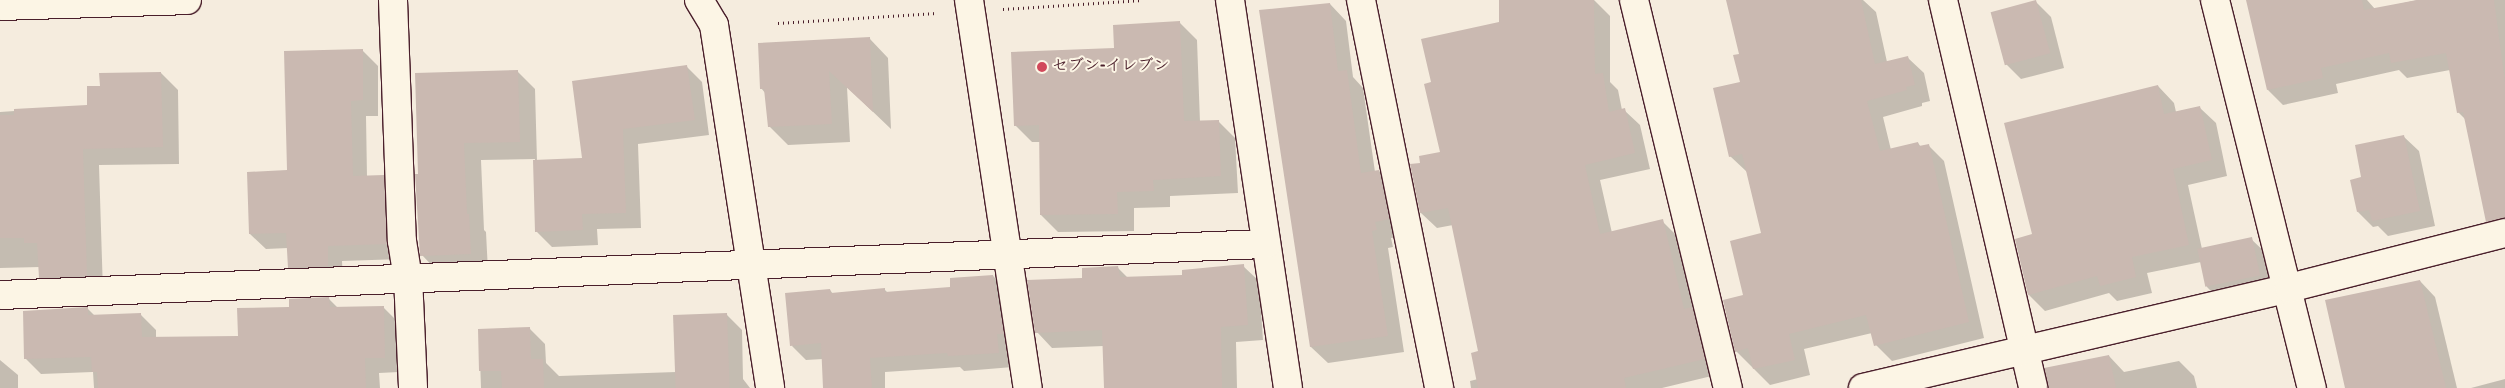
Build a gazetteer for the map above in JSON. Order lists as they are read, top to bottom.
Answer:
{
  "places": ["セブン-イレブン"]
}
